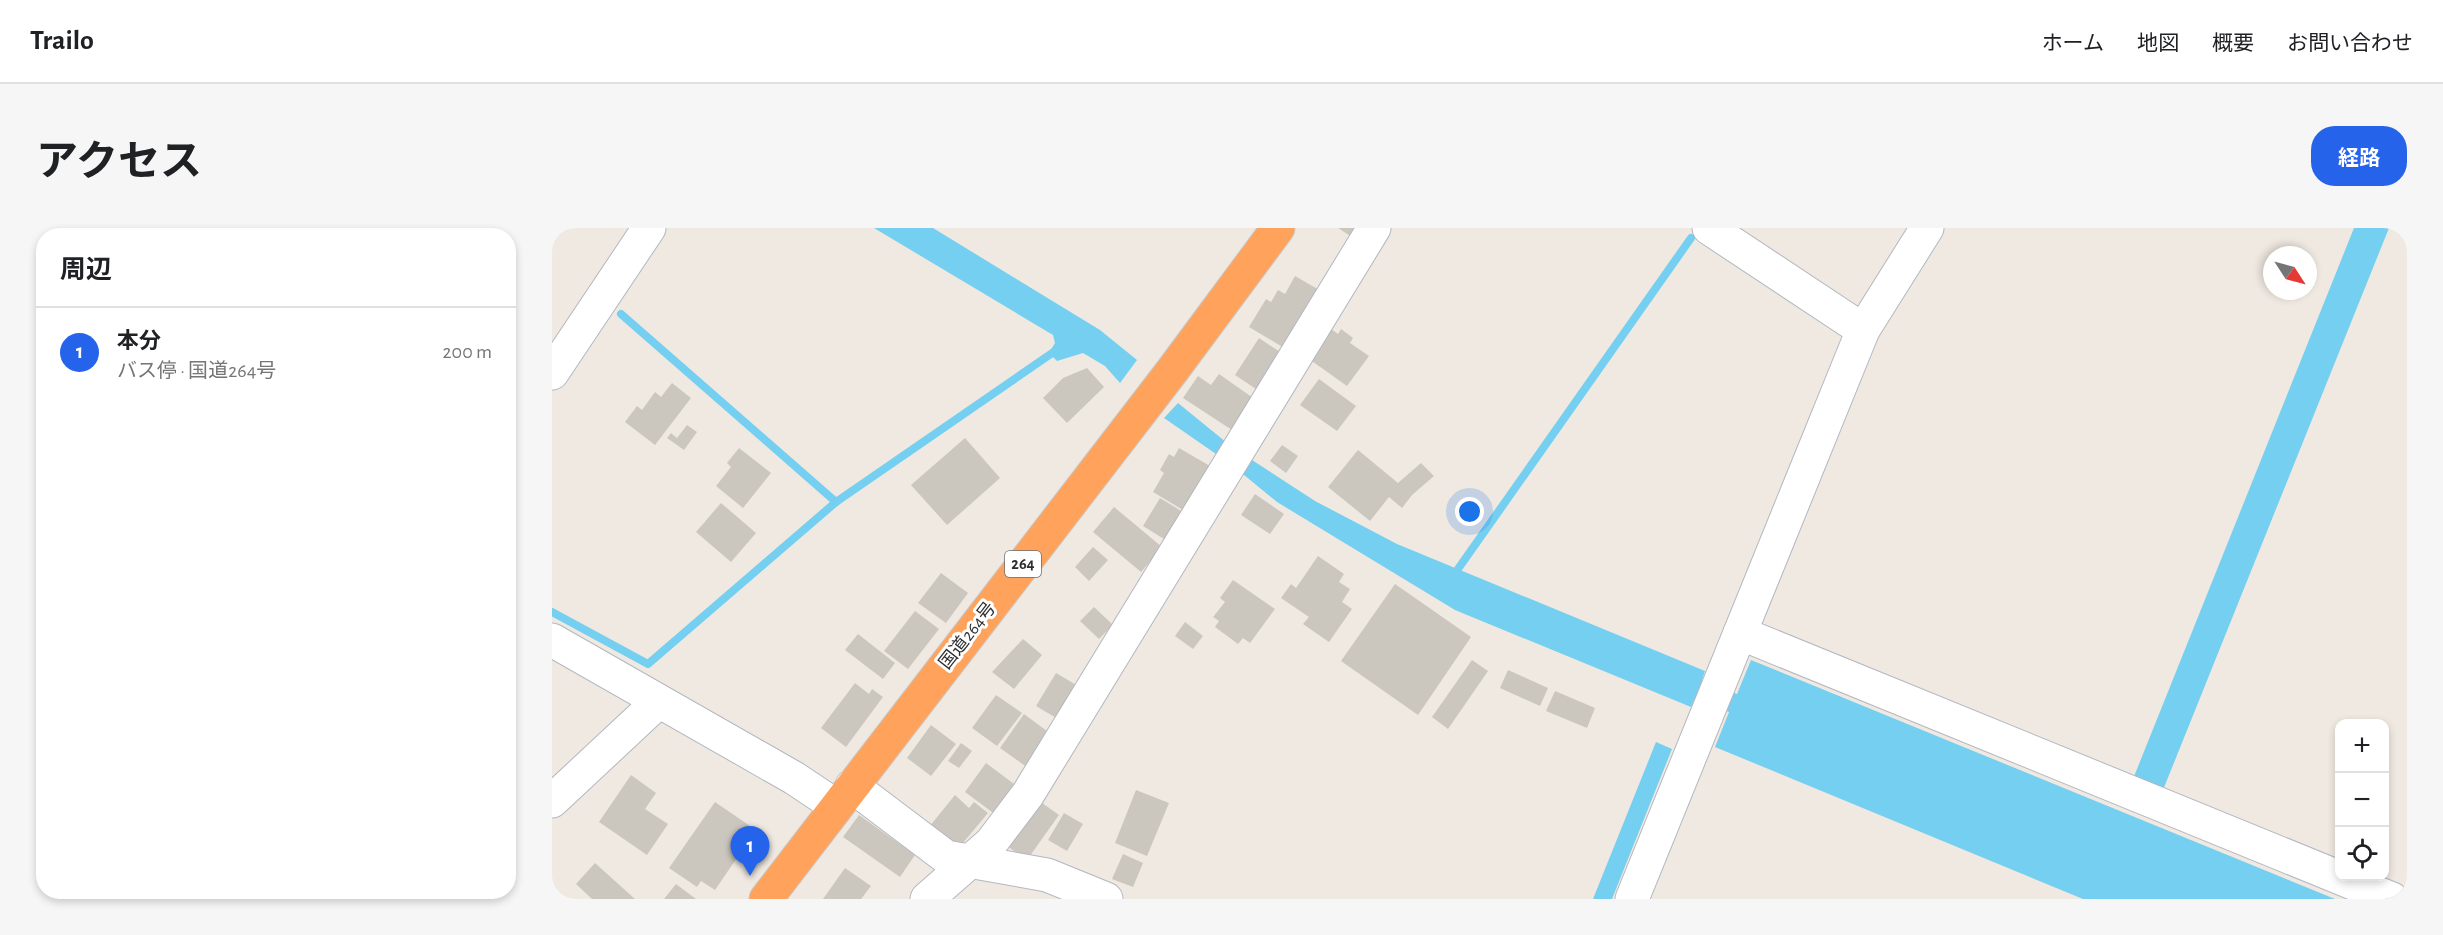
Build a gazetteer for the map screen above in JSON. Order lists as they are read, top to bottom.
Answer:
{
  "streets": {
    "highway": ["264", "国道264号"]
  },
  "north": "bottom right",
  "page": {
    "header": "Trailo",
    "nav": [
      "ホーム",
      "地図",
      "概要",
      "お問い合わせ"
    ],
    "title": "アクセス",
    "buttons": "経路",
    "heading": "周辺",
    "list": [
      {
        "mark": "1",
        "name": "本分",
        "note": "バス停 · 国道264号",
        "value": "200 m"
      }
    ],
    "map_buttons": ["+", "−"],
    "pins": "1"
  }
}
